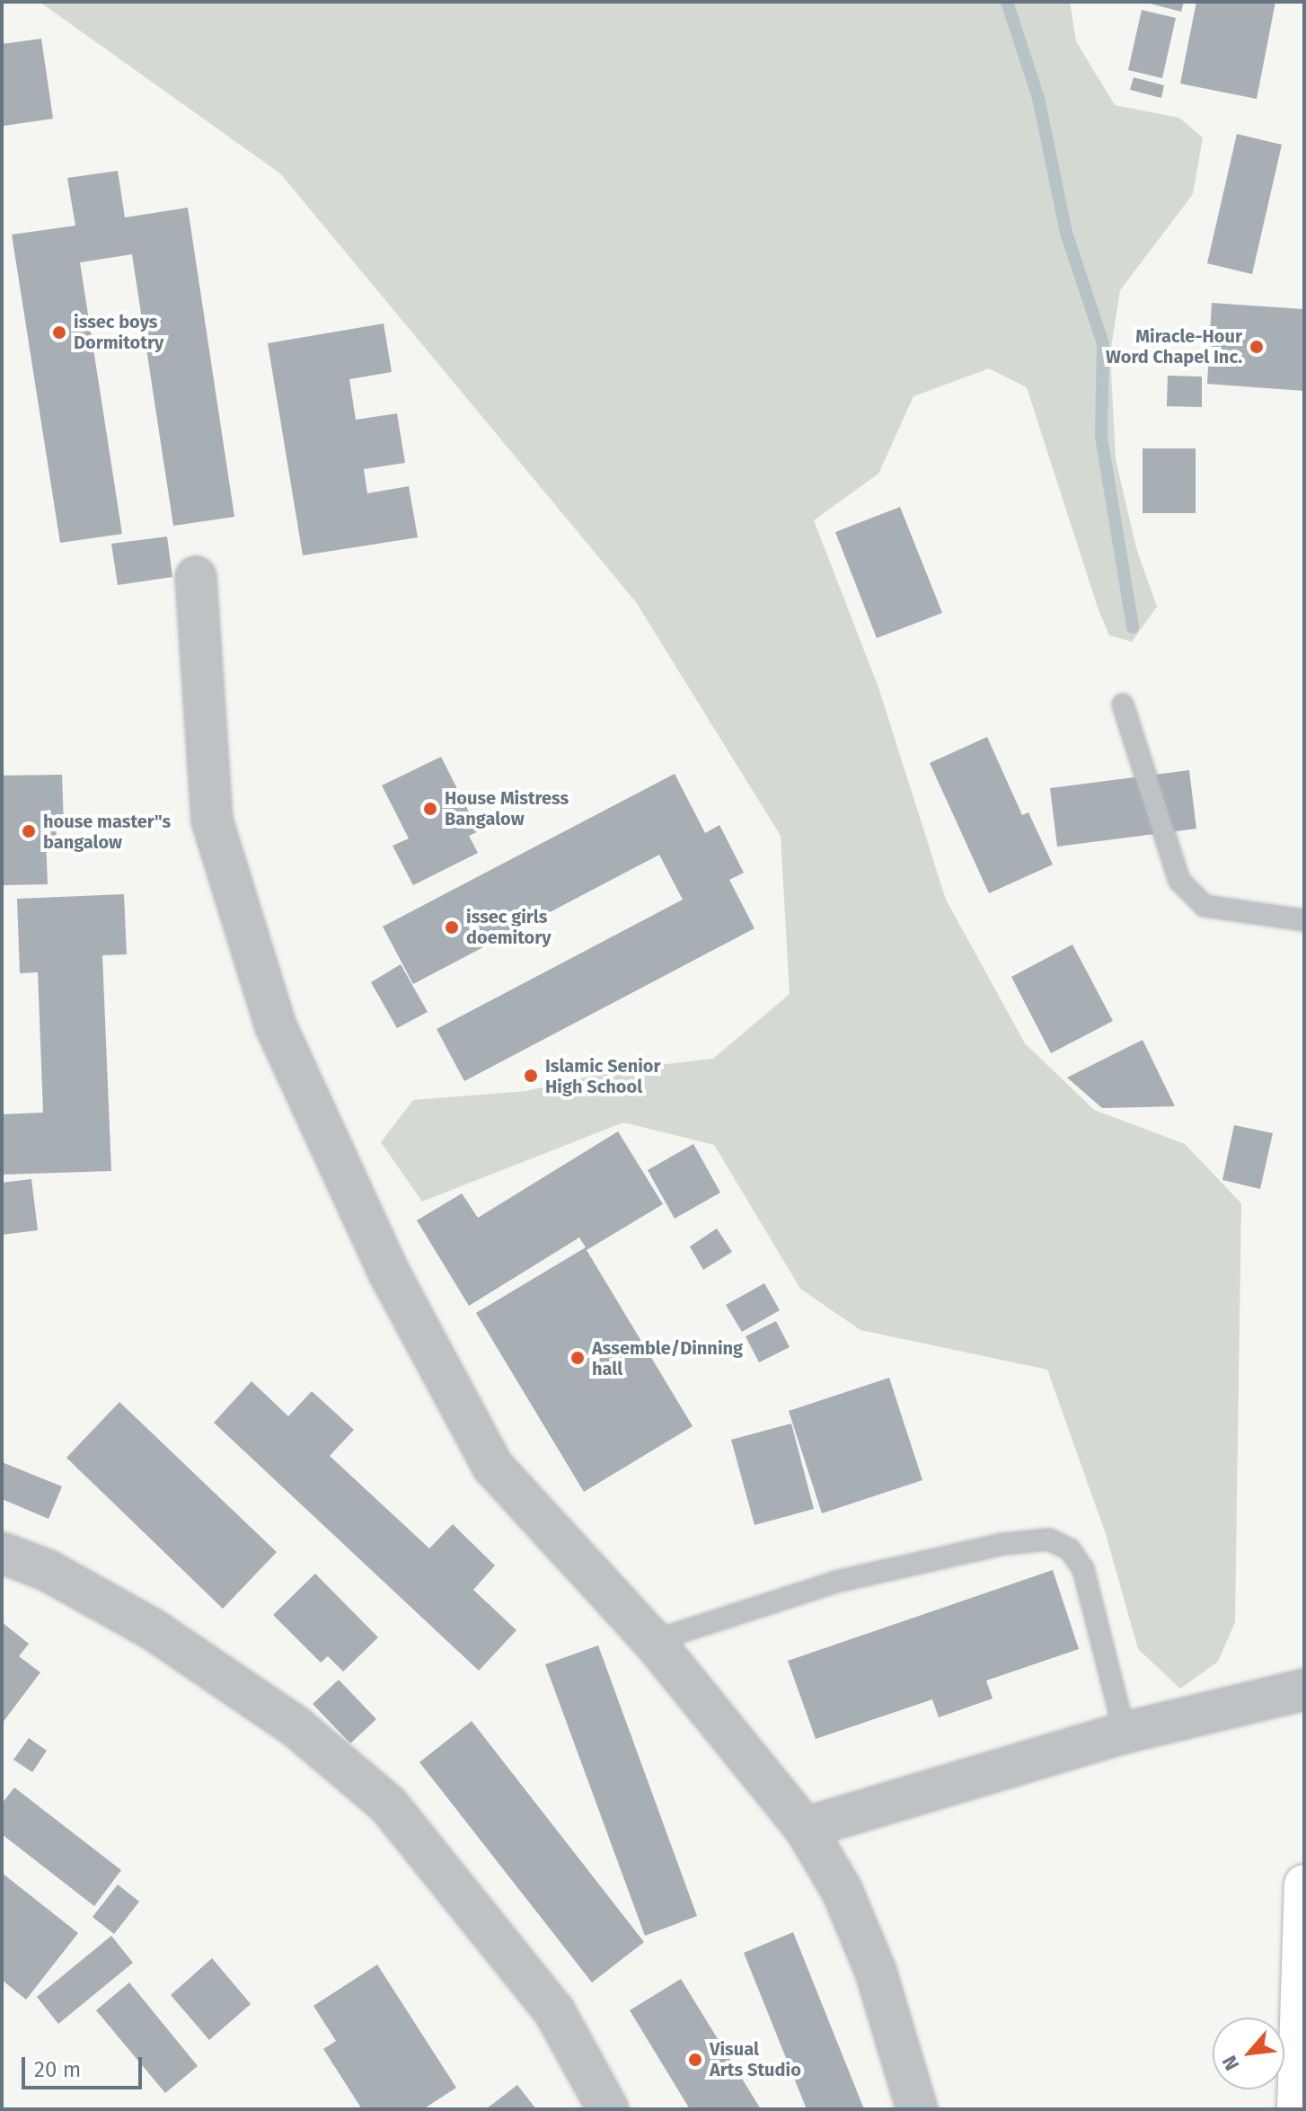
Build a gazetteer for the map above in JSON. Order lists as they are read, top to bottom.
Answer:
{
  "places": [
    "issec boys Dormitotry",
    "Miracle-Hour Word Chapel Inc.",
    "House Mistress Bangalow",
    "house master\"s bangalow",
    "issec girls doemitory",
    "Islamic Senior High School",
    "Assemble/Dinning hall",
    "Visual Arts Studio"
  ],
  "scale_bar": "20 m",
  "north": "bottom left"
}
